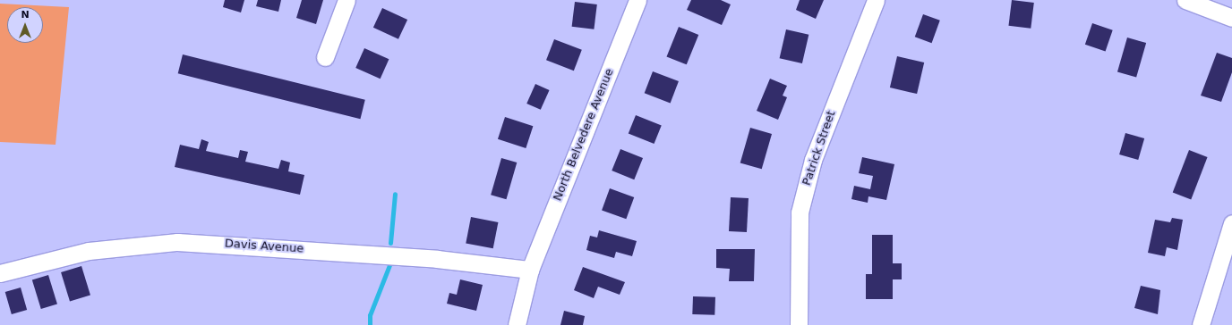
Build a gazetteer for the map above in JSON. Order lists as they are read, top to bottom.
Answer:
{
  "streets": {
    "street": ["North Belvedere Avenue", "Patrick Street", "Davis Avenue"]
  },
  "crossings": [
    ["North Belvedere Avenue", "Davis Avenue"]
  ],
  "north": "top"
}
